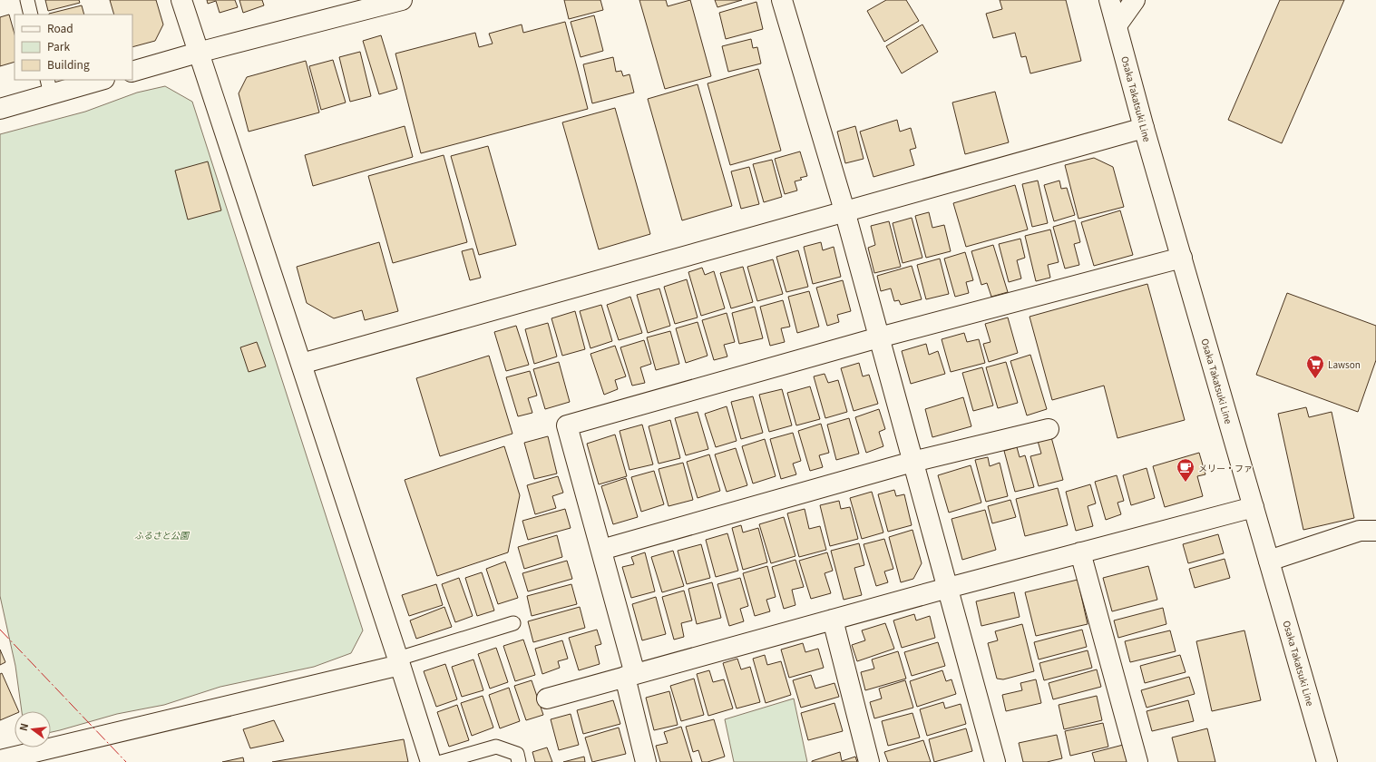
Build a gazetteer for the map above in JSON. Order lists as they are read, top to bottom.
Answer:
{
  "streets": {
    "street": ["Osaka Takatsuki Line"]
  },
  "parks": ["ふるさと公園"],
  "places": {
    "supermarket": ["Lawson"],
    "cafe": ["メリー・ファ"]
  },
  "legend": ["Road", "Park", "Building"],
  "north": "left"
}
